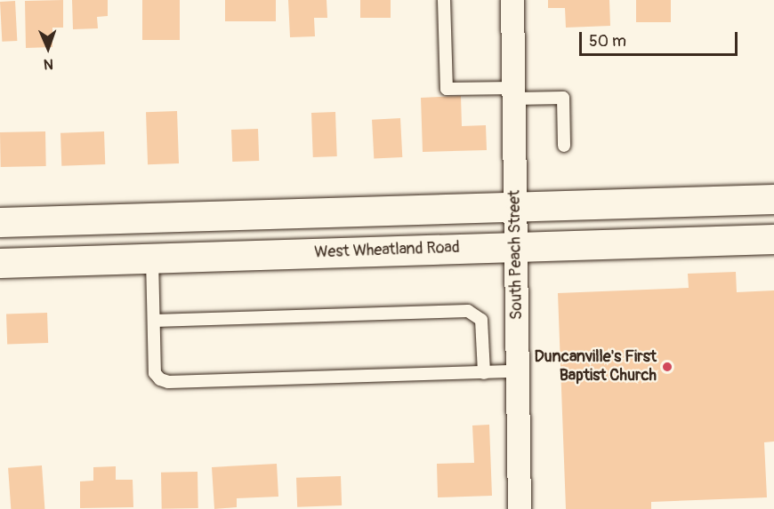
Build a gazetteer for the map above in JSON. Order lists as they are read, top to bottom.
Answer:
{
  "streets": {
    "main road": ["West Wheatland Road"],
    "street": ["South Peach Street"]
  },
  "crossings": [
    ["West Wheatland Road", "South Peach Street"]
  ],
  "places": ["Duncanville's First Baptist Church"],
  "scale_bar": "50 m",
  "north": "bottom"
}
